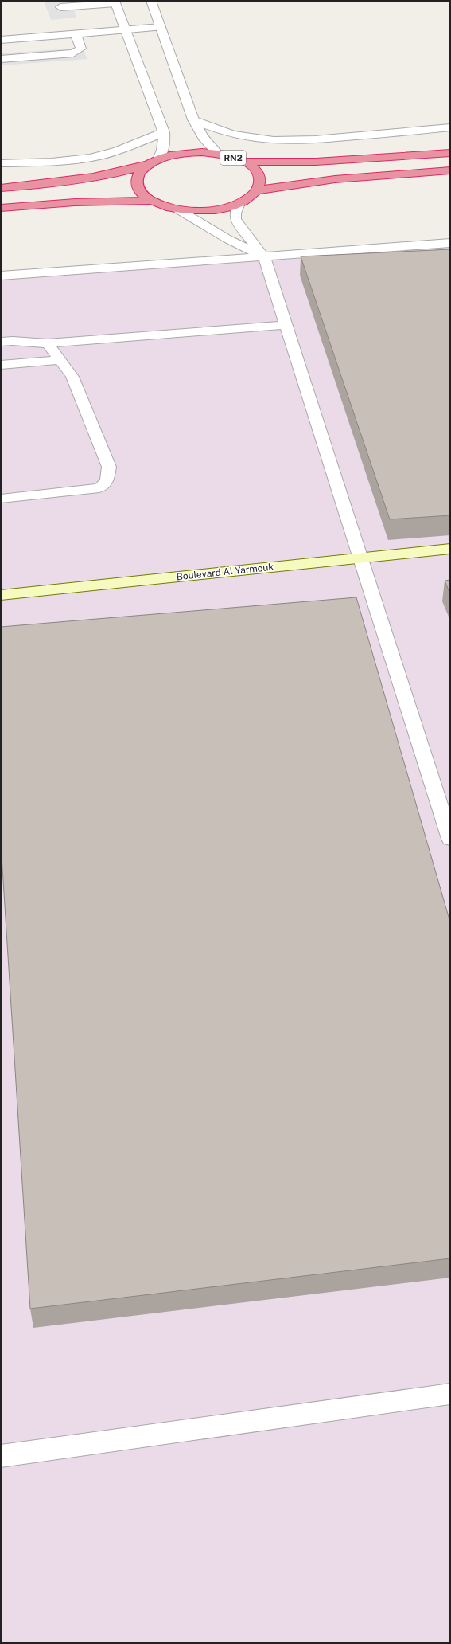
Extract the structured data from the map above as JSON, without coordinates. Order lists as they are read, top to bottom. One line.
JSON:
{"streets":{"highway":["RN2"],"street":["Boulevard Al Yarmouk"]}}
